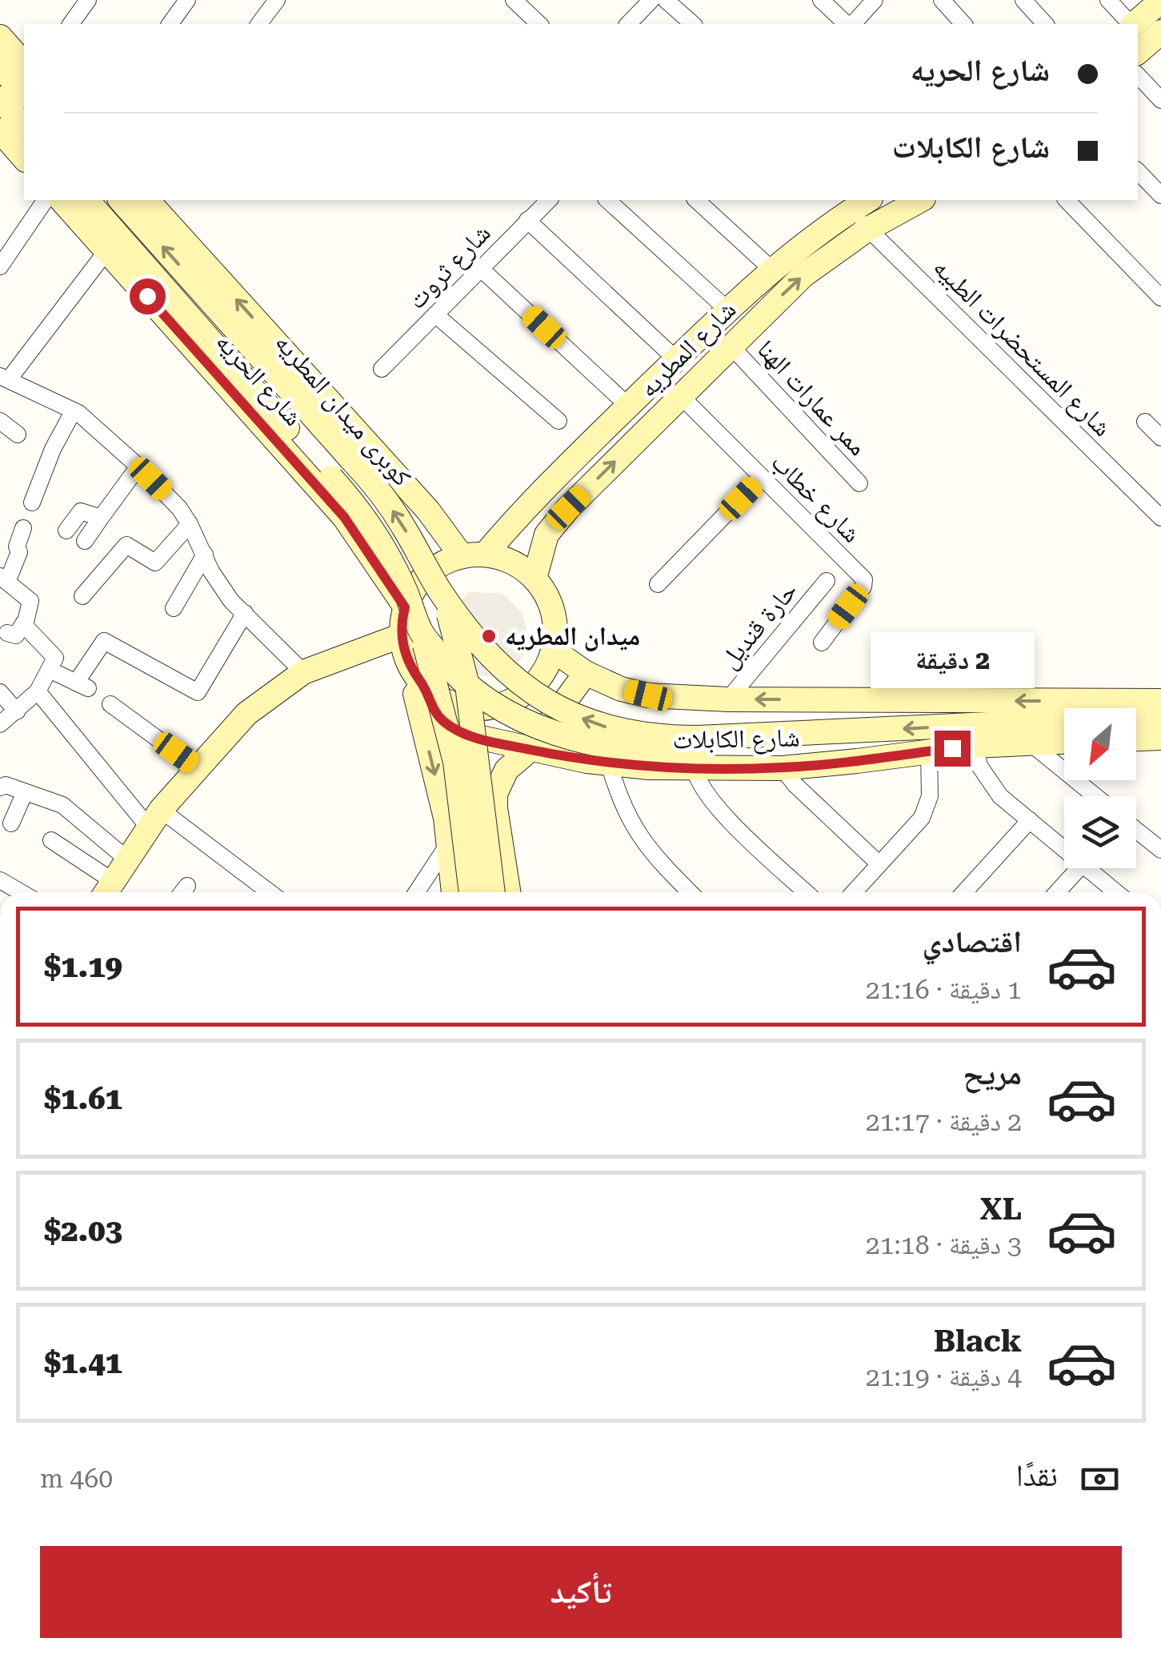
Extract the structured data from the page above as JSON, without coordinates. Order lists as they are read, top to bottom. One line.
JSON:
{"streets":{"main road":["شارع المطريه","شارع الحريه","كوبرى ميدان المطريه","شارع الكابلات"],"street":["شارع ثروت","شارع المستحضرات الطبيه","ممر عمارات الهنا","شارع خطاب","حارة قنديل"]},"crossings":[["شارع المستحضرات الطبيه","شارع المطريه"],["شارع المطريه","شارع الحريه"],["شارع المطريه","ممر عمارات الهنا"],["شارع المطريه","شارع خطاب"],["شارع الحريه","كوبرى ميدان المطريه"],["كوبرى ميدان المطريه","شارع الكابلات"],["حارة قنديل","شارع الكابلات"]],"places":["ميدان المطريه"],"north":"bottom left","page":{"banner":["شارع الحريه","شارع الكابلات"],"bubble":"2 دقيقة","list":[{"name":"اقتصادي","note":"1 دقيقة · 21:16","value":"$1.19"},{"name":"مريح","note":"2 دقيقة · 21:17","value":"$1.61"},{"name":"XL","note":"3 دقيقة · 21:18","value":"$2.03"},{"name":"Black","note":"4 دقيقة · 21:19","value":"$1.41"}],"pay":["نقدًا","460 m"],"buttons":"تأكيد"}}
